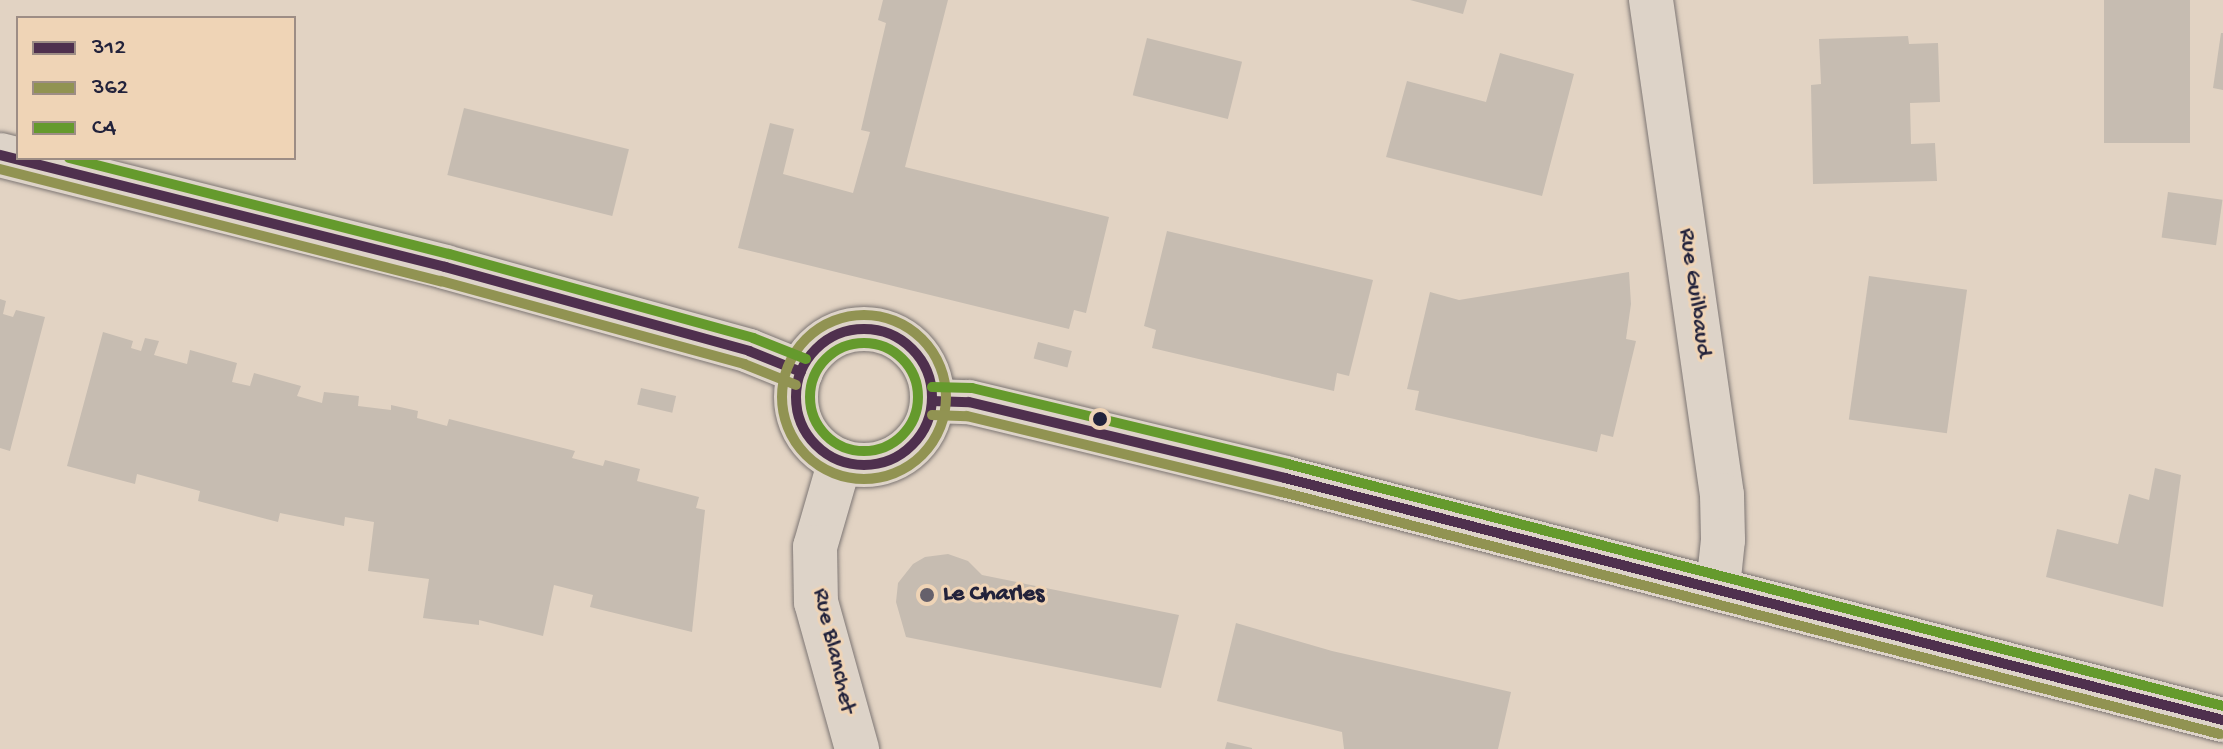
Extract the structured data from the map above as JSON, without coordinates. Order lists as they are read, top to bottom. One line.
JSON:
{"streets":{"main road":["Rue Guilbaud","Rue Blanchet"]},"places":["Le Charles"],"lines":["transit line 312","transit line C4","transit line 362"],"legend":["312","362","C4"]}
